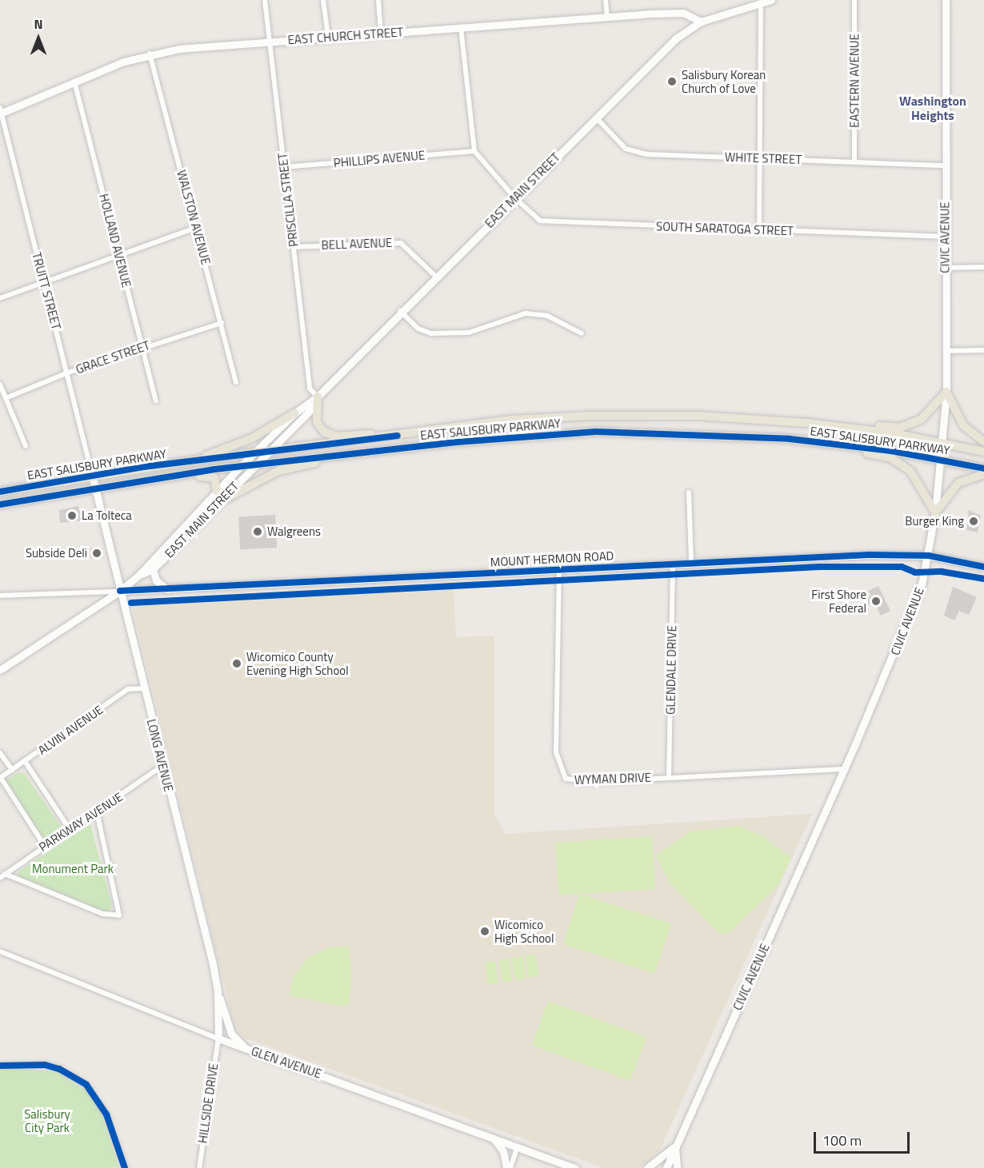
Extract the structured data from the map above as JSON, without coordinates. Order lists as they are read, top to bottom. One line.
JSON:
{"streets":{"main road":["EAST SALISBURY PARKWAY"],"street":["EAST CHURCH STREET","EASTERN AVENUE","WHITE STREET","PHILLIPS AVENUE","EAST MAIN STREET","PRISCILLA STREET","WALSTON AVENUE","SOUTH SARATOGA STREET","CIVIC AVENUE","HOLLAND AVENUE","BELL AVENUE","TRUITT STREET","GRACE STREET","MOUNT HERMON ROAD","GLENDALE DRIVE","ALVIN AVENUE","LONG AVENUE","WYMAN DRIVE","PARKWAY AVENUE","GLEN AVENUE","HILLSIDE DRIVE"]},"crossings":[["EAST CHURCH STREET","EAST MAIN STREET"],["EAST CHURCH STREET","PRISCILLA STREET"],["EAST CHURCH STREET","WALSTON AVENUE"],["EAST CHURCH STREET","HOLLAND AVENUE"],["EAST CHURCH STREET","TRUITT STREET"],["EASTERN AVENUE","WHITE STREET"],["WHITE STREET","EAST MAIN STREET"],["WHITE STREET","CIVIC AVENUE"],["PHILLIPS AVENUE","PRISCILLA STREET"],["PHILLIPS AVENUE","SOUTH SARATOGA STREET"],["EAST MAIN STREET","PRISCILLA STREET"],["EAST MAIN STREET","SOUTH SARATOGA STREET"],["EAST MAIN STREET","BELL AVENUE"],["EAST MAIN STREET","EAST SALISBURY PARKWAY"],["EAST MAIN STREET","MOUNT HERMON ROAD"],["EAST MAIN STREET","LONG AVENUE"],["PRISCILLA STREET","BELL AVENUE"],["WALSTON AVENUE","GRACE STREET"],["SOUTH SARATOGA STREET","CIVIC AVENUE"],["CIVIC AVENUE","EAST SALISBURY PARKWAY"],["CIVIC AVENUE","MOUNT HERMON ROAD"],["CIVIC AVENUE","WYMAN DRIVE"],["HOLLAND AVENUE","GRACE STREET"],["TRUITT STREET","GRACE STREET"],["TRUITT STREET","EAST SALISBURY PARKWAY"],["TRUITT STREET","LONG AVENUE"],["EAST SALISBURY PARKWAY","LONG AVENUE"],["MOUNT HERMON ROAD","GLENDALE DRIVE"],["MOUNT HERMON ROAD","LONG AVENUE"],["MOUNT HERMON ROAD","WYMAN DRIVE"],["GLENDALE DRIVE","WYMAN DRIVE"],["ALVIN AVENUE","LONG AVENUE"],["LONG AVENUE","PARKWAY AVENUE"],["LONG AVENUE","GLEN AVENUE"],["LONG AVENUE","HILLSIDE DRIVE"],["GLEN AVENUE","HILLSIDE DRIVE"]],"districts":["Washington Heights"],"parks":["Monument Park","Salisbury City Park"],"places":["Salisbury Korean Church of Love","La Tolteca","Burger King","Walgreens","Subside Deli","First Shore Federal","Wicomico County Evening High School","Wicomico High School"],"scale_bar":"100 m","north":"top"}
